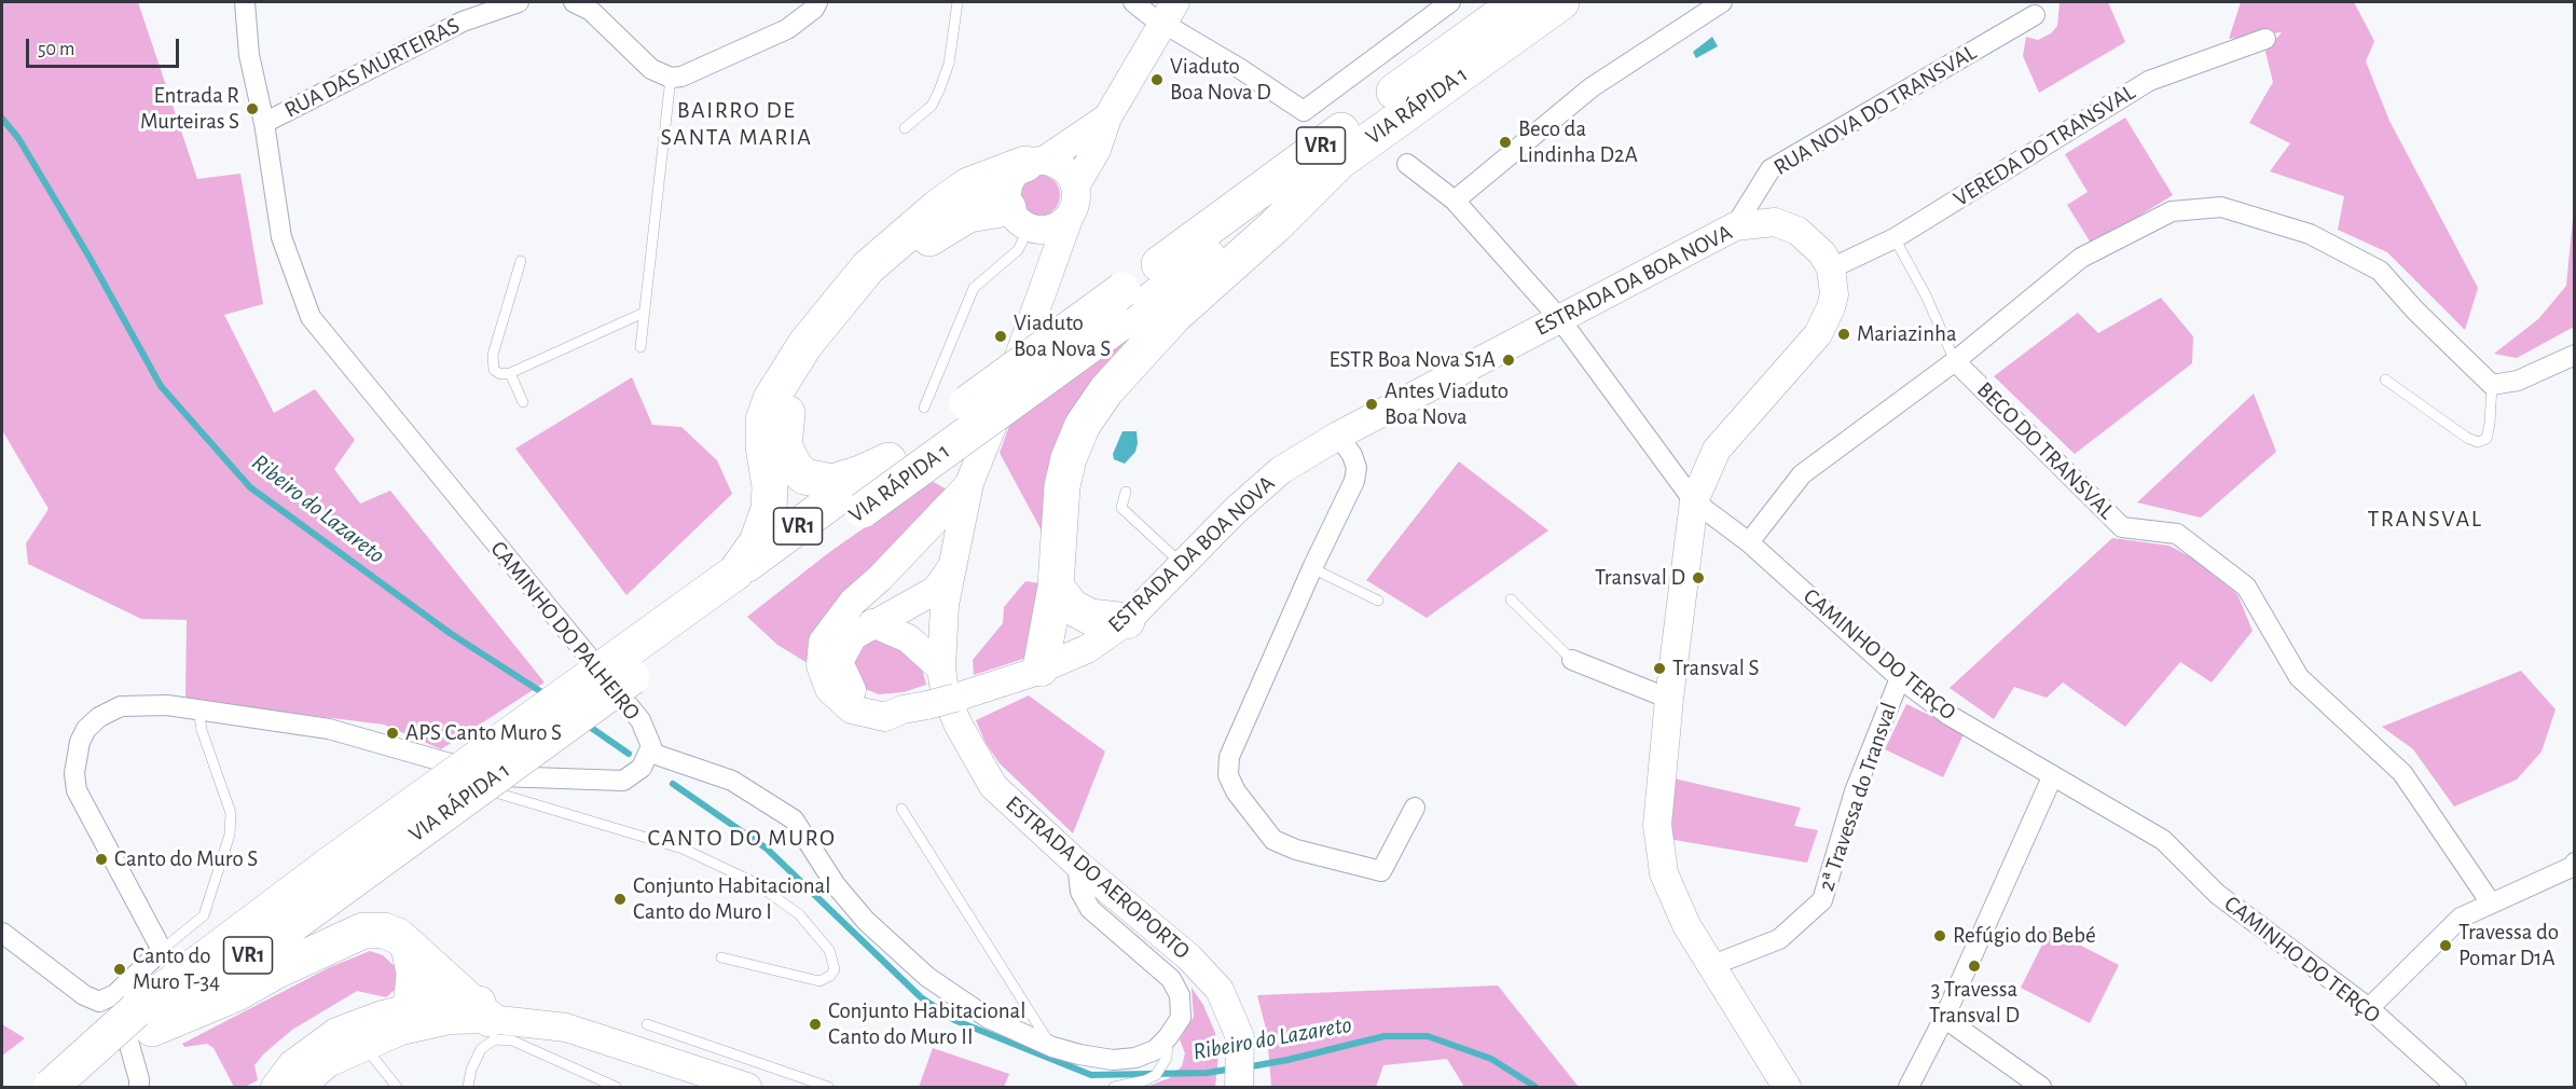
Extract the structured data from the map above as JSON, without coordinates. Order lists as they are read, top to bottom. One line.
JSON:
{"streets":{"highway":["VIA RÁPIDA 1","VR1"],"main road":["ESTRADA DA BOA NOVA","ESTRADA DO AEROPORTO"],"street":["RUA DAS MURTEIRAS","RUA NOVA DO TRANSVAL","VEREDA DO TRANSVAL","BECO DO TRANSVAL","CAMINHO DO PALHEIRO","CAMINHO DO TERÇO","2ª Travessa do Transval"]},"crossings":[["RUA DAS MURTEIRAS","CAMINHO DO PALHEIRO"],["RUA NOVA DO TRANSVAL","ESTRADA DA BOA NOVA"],["VEREDA DO TRANSVAL","ESTRADA DA BOA NOVA"],["VEREDA DO TRANSVAL","BECO DO TRANSVAL"],["ESTRADA DA BOA NOVA","CAMINHO DO TERÇO"],["ESTRADA DA BOA NOVA","ESTRADA DO AEROPORTO"],["CAMINHO DO TERÇO","2ª Travessa do Transval"]],"districts":["BAIRRO DE SANTA MARIA","TRANSVAL","CANTO DO MURO"],"water":["Ribeiro do Lazareto"],"places":["Viaduto Boa Nova D","Entrada R Murteiras S","Beco da Lindinha D2A","Mariazinha","Viaduto Boa Nova S","ESTR Boa Nova S1A","Antes Viaduto Boa Nova","Transval D","Transval S","APS Canto Muro S","Canto do Muro S","Conjunto Habitacional Canto do Muro I","Refúgio do Bebé","Travessa do Pomar D1A","3 Travessa Transval D","Canto do Muro T-34","Conjunto Habitacional Canto do Muro II"],"scale_bar":"50 m"}
